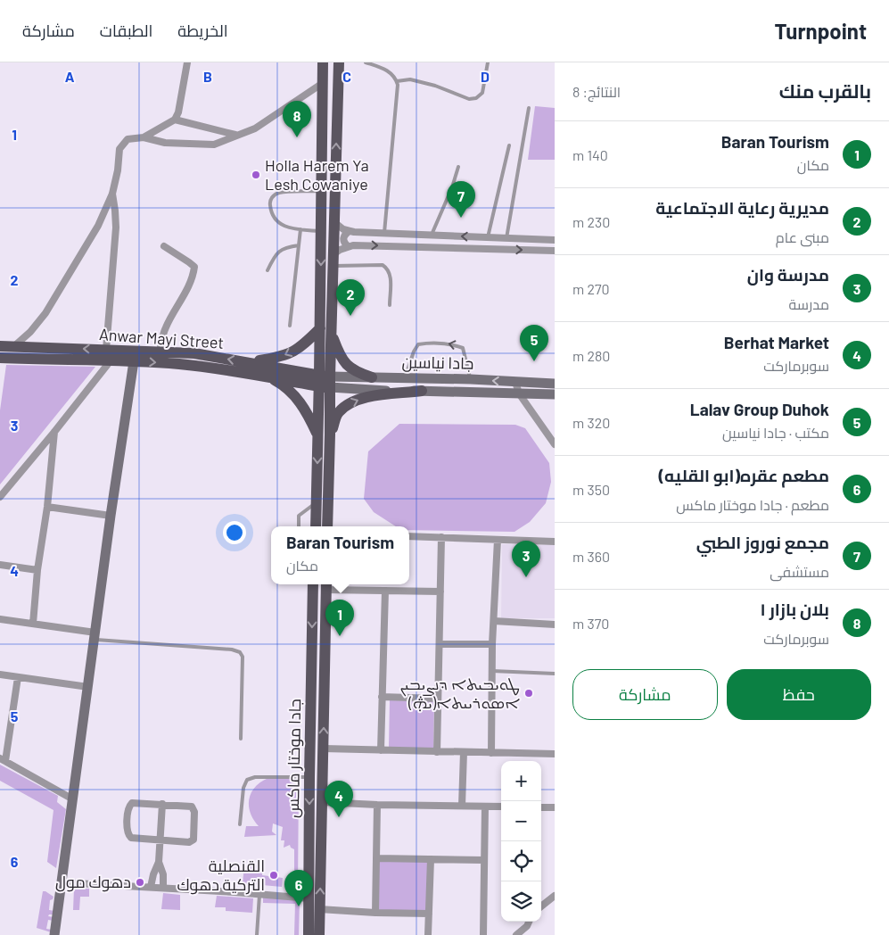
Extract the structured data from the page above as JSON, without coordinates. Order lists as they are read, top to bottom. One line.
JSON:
{"streets":{"main road":["Anwar Mayi Street","جادا موختار ماكس"],"street":["جادا نیاسین"]},"crossings":[["Anwar Mayi Street","جادا نیاسین"]],"places":["Holla Harem Ya Lesh Cowaniye","ܛܘܝܒܝܬܐ ܕܢܨܝܒܝܢ ܐܣܘܪܝܝܬܐ(ܞ)","القنصلية التركية دهوك","دهوك مول"],"page":{"header":"Turnpoint","nav":["الخريطة","الطبقات","مشاركة"],"heading":["بالقرب منك","النتائج: 8"],"pins":["8","7","2","5","3","1","4","6"],"list":[{"mark":"1","name":"Baran Tourism","note":"مكان","value":"140 m"},{"mark":"2","name":"مديرية رعاية الاجتماعية","note":"مبنى عام","value":"230 m"},{"mark":"3","name":"مدرسة وان","note":"مدرسة","value":"270 m"},{"mark":"4","name":"Berhat Market","note":"سوبرماركت","value":"280 m"},{"mark":"5","name":"Lalav Group Duhok","note":"مكتب · جادا نیاسین","value":"320 m"},{"mark":"6","name":"مطعم عقره(ابو القليه)","note":"مطعم · جادا موختار ماكس","value":"350 m"},{"mark":"7","name":"مجمع نوروز الطبي","note":"مستشفى","value":"360 m"},{"mark":"8","name":"بلان بازار ١","note":"سوبرماركت","value":"370 m"}],"popup":["Baran Tourism","مكان"],"buttons":["حفظ","مشاركة"],"map_buttons":["+","−"]},"grid":{"columns":["A","B","C","D"],"rows":["1","2","3","4","5","6"]}}
